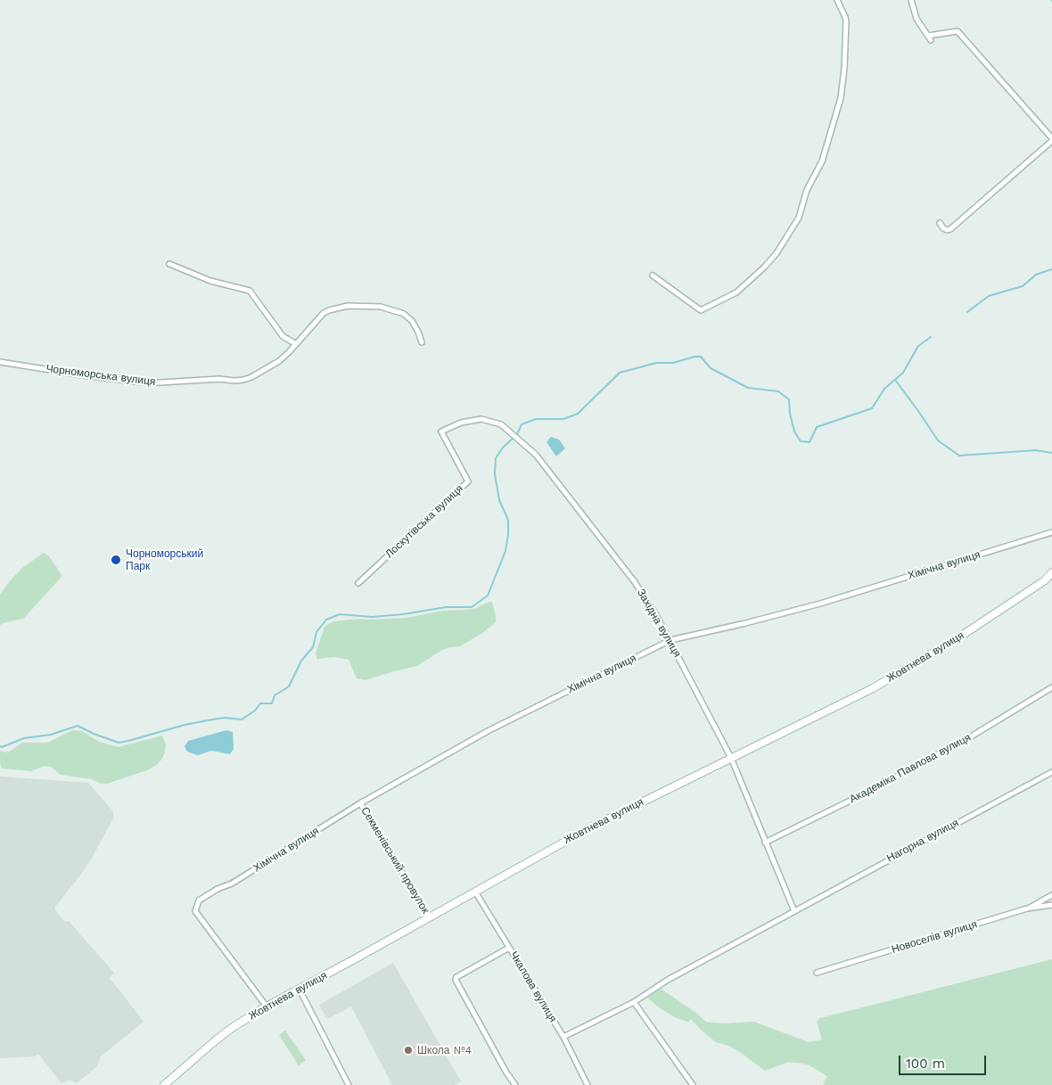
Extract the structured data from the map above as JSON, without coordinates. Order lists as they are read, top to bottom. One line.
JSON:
{"streets":{"main road":["Жовтнева вулиця"],"street":["Чорноморська вулиця","Лоскутівська вулиця","Хімічна вулиця","Західна вулиця","Академіка Павлова вулиця","Нагорна вулиця","Секменівський провулок","Новоселів вулиця","Чкалова вулиця"]},"crossings":[["Лоскутівська вулиця","Західна вулиця"],["Хімічна вулиця","Західна вулиця"],["Хімічна вулиця","Жовтнева вулиця"],["Хімічна вулиця","Секменівський провулок"],["Західна вулиця","Жовтнева вулиця"],["Західна вулиця","Академіка Павлова вулиця"],["Західна вулиця","Нагорна вулиця"],["Жовтнева вулиця","Секменівський провулок"],["Жовтнева вулиця","Чкалова вулиця"],["Нагорна вулиця","Чкалова вулиця"]],"places":["Чорноморський Парк","Школа №4"],"scale_bar":"100 m"}
